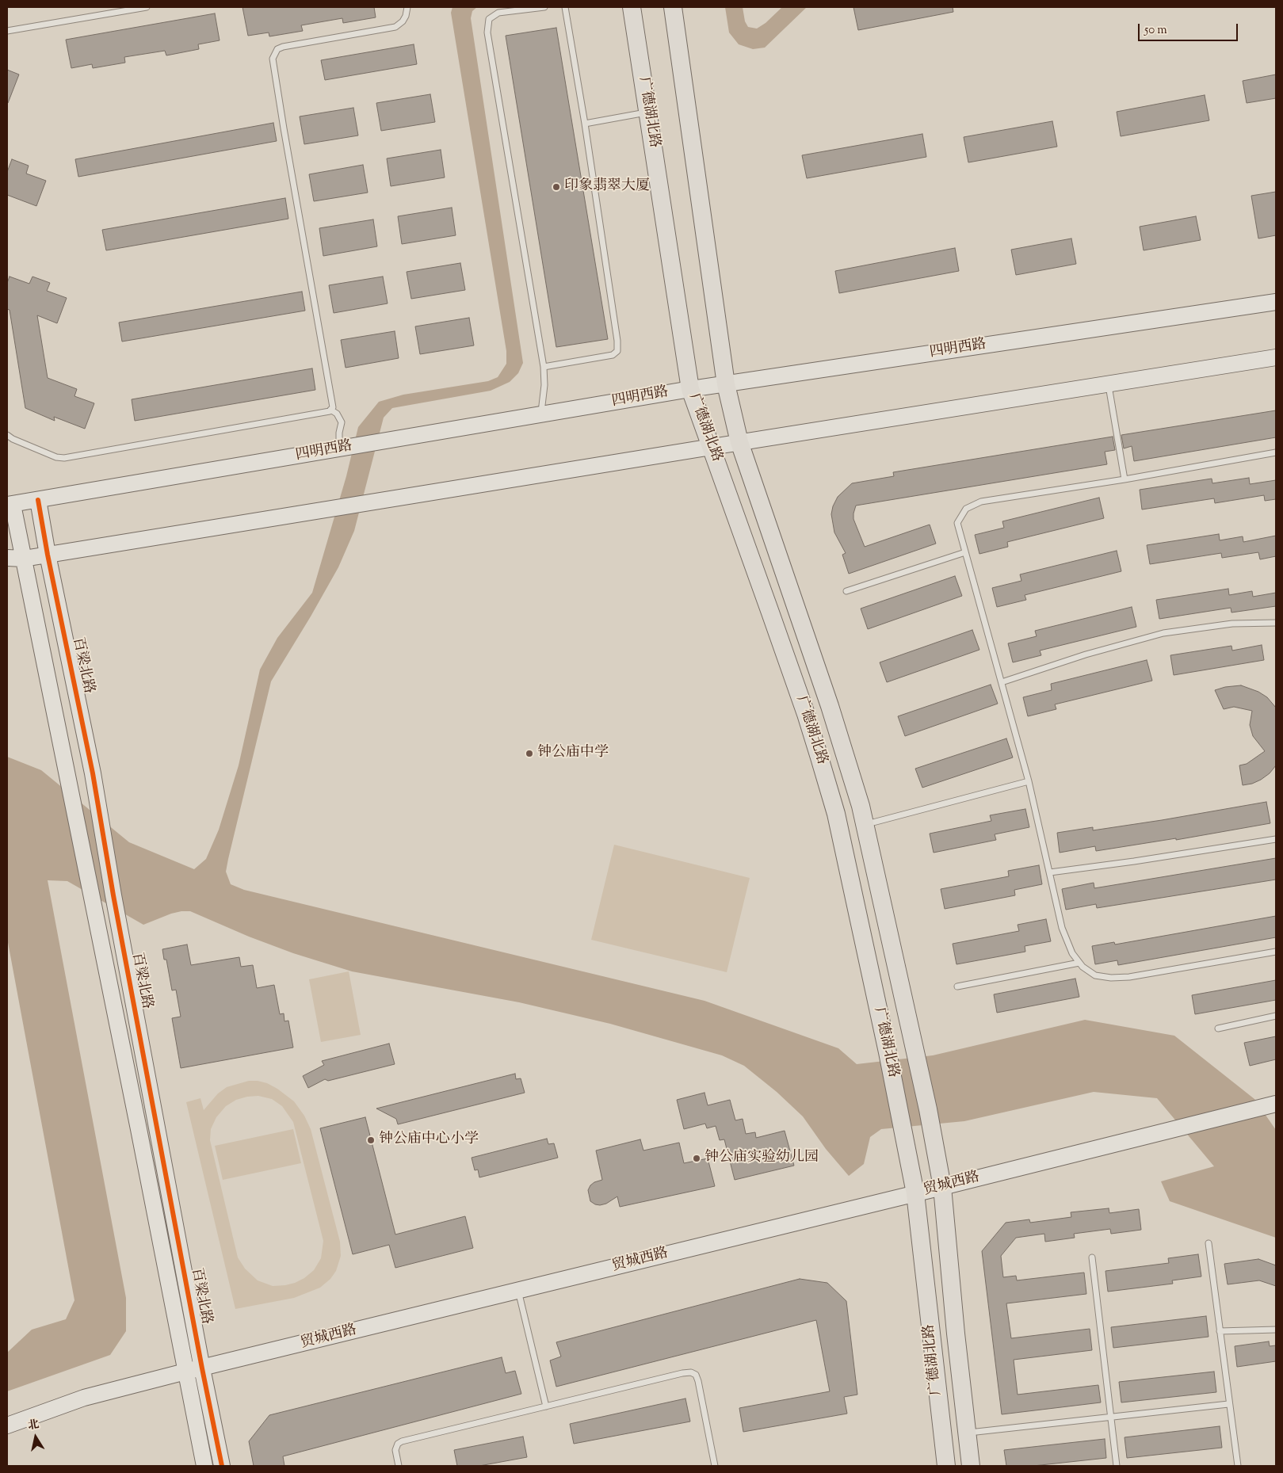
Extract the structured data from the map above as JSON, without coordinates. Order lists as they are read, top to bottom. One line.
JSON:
{"streets":{"main road":["广德湖北路","四明西路","百梁北路","贸城西路"]},"crossings":[["广德湖北路","四明西路"],["广德湖北路","贸城西路"],["四明西路","百梁北路"],["百梁北路","贸城西路"]],"places":["印象翡翠大厦","钟公庙中学","钟公庙中心小学","钟公庙实验幼儿园"],"scale_bar":"50 m","north":"top"}
